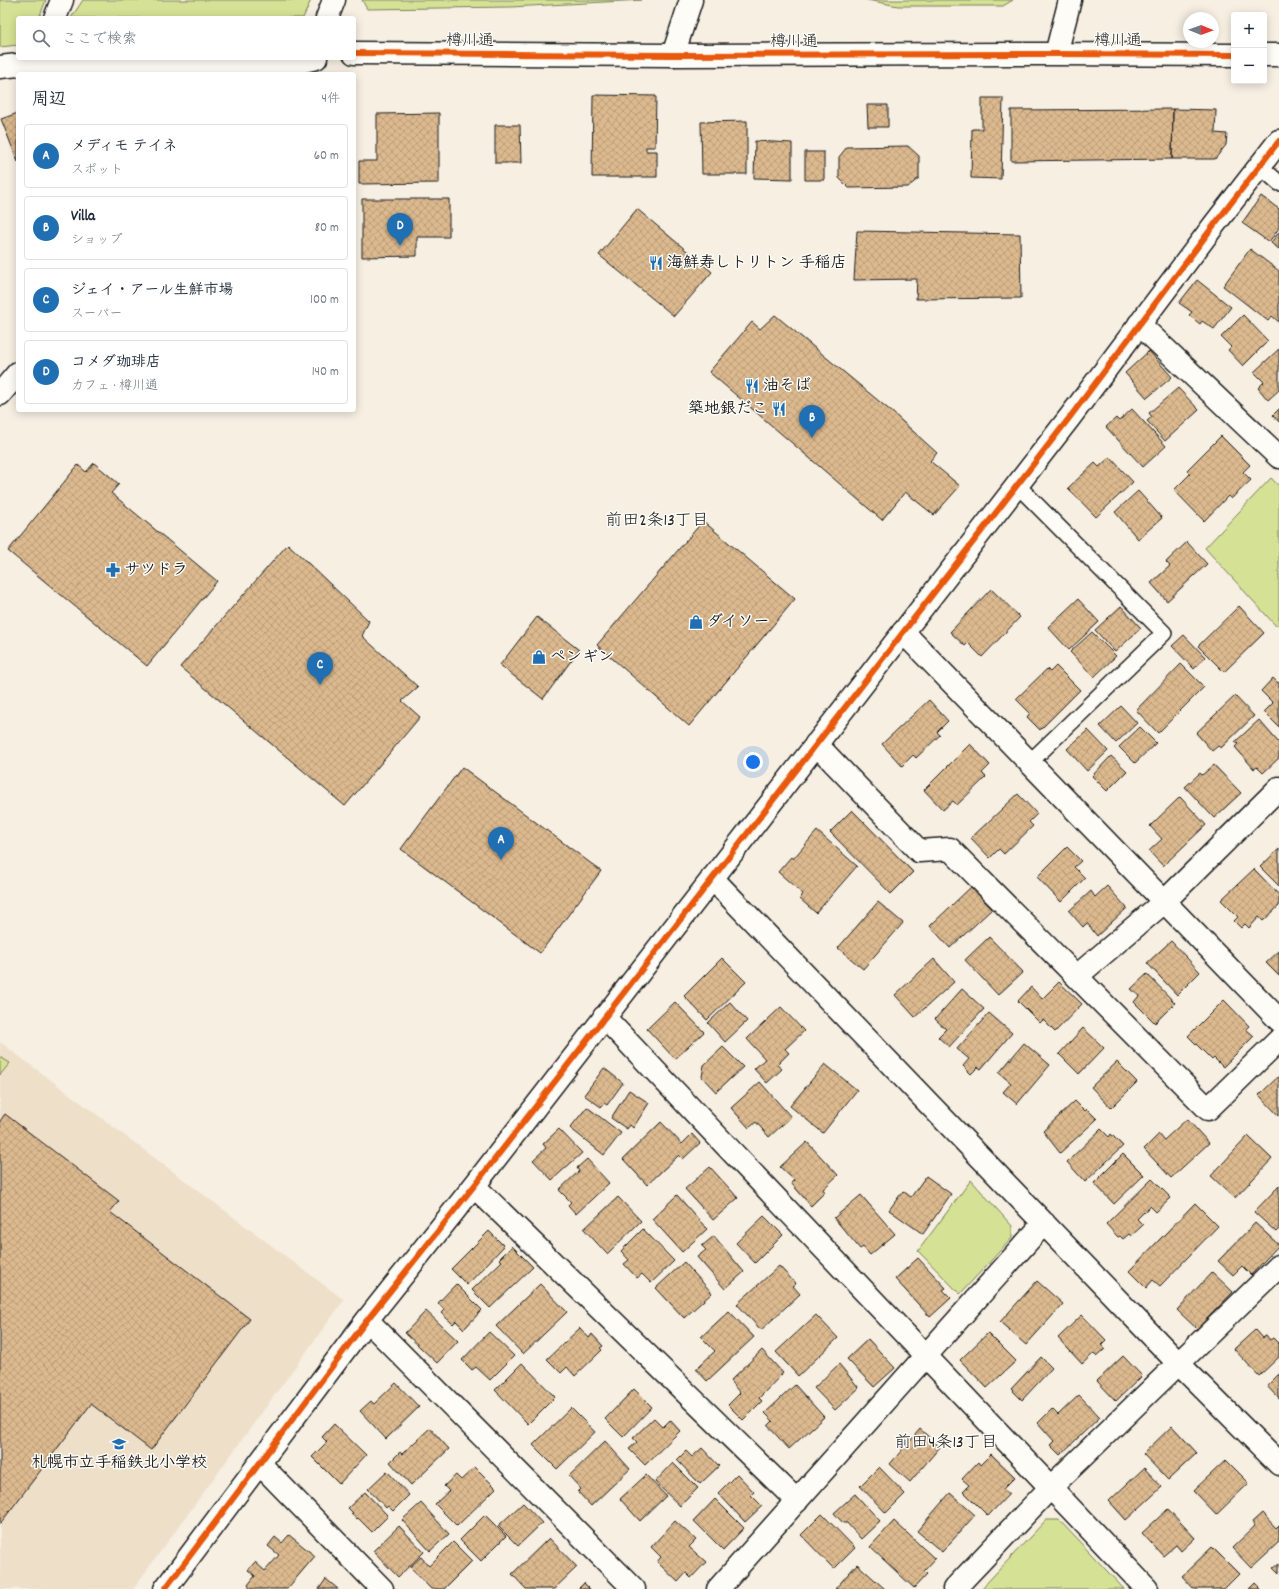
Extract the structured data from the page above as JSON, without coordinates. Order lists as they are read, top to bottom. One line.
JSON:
{"streets":{"street":["樽川通"]},"districts":["前田2条13丁目","前田4条13丁目"],"places":{"restaurant":["海鮮寿しトリトン 手稲店","油そば","築地銀だこ"],"pharmacy":["サツドラ"],"shop":["ダイソー","ペンギン"],"school or university":["札幌市立手稲鉄北小学校"]},"north":"right","page":{"map_buttons":["+","−"],"search":"ここで検索","heading":["周辺","4件"],"list":[{"mark":"A","name":"メディモ テイネ","note":"スポット","value":"60 m"},{"mark":"B","name":"Villa","note":"ショップ","value":"80 m"},{"mark":"C","name":"ジェイ・アール生鮮市場","note":"スーパー","value":"100 m"},{"mark":"D","name":"コメダ珈琲店","note":"カフェ · 樽川通","value":"140 m"}],"pins":["D","B","C","A"]}}
